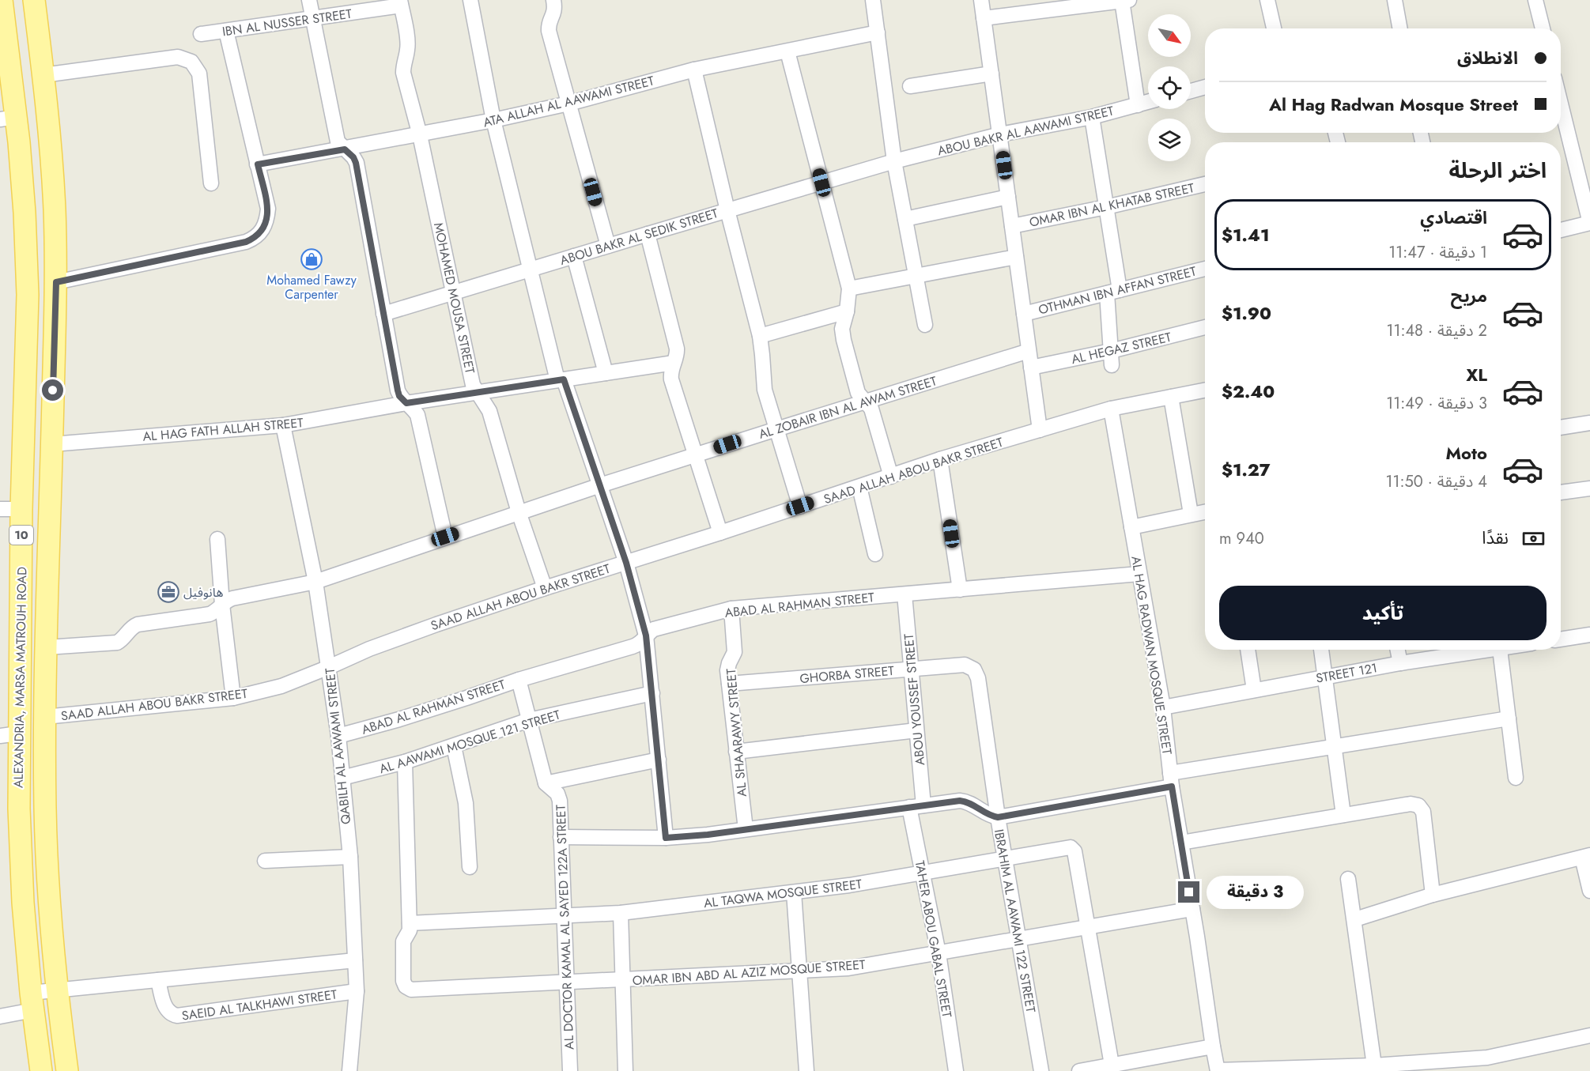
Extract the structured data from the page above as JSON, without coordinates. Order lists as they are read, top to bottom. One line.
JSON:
{"streets":{"main road":["10","ALEXANDRIA, MARSA MATROUH ROAD"],"street":["IBN AL NUSSER STREET","ATA ALLAH AL AAWAMI STREET","ABOU BAKR AL AAWAMI STREET","OMAR IBN AL KHATAB STREET","ABOU BAKR AL SEDIK STREET","OTHMAN IBN AFFAN STREET","MOHAMED MOUSA STREET","AL HEGAZ STREET","AL ZOBAIR IBN AL AWAM STREET","AL HAG FATH ALLAH STREET","SAAD ALLAH ABOU BAKR STREET","ABAD AL RAHMAN STREET","AL HAG RADWAN MOSQUE STREET","STREET 121","GHORBA STREET","ABOU YOUSSEF STREET","AL SHAARAWY STREET","AL AAWAMI MOSQUE 121 STREET","QABILH AL AAWAMI STREET","AL TAQWA MOSQUE STREET","IBRAHIM AL AAWAMI 122 STREET","AL DOCTOR KAMAL AL SAYED 122A STREET","TAHER ABOU GABAL STREET","OMAR IBN ABD AL AZIZ MOSQUE STREET","SAEID AL TALKHAWI STREET"]},"crossings":[["IBN AL NUSSER STREET","MOHAMED MOUSA STREET"],["ATA ALLAH AL AAWAMI STREET","MOHAMED MOUSA STREET"],["ABOU BAKR AL AAWAMI STREET","ABOU BAKR AL SEDIK STREET"],["ABOU BAKR AL SEDIK STREET","MOHAMED MOUSA STREET"],["MOHAMED MOUSA STREET","AL ZOBAIR IBN AL AWAM STREET"],["MOHAMED MOUSA STREET","AL HAG FATH ALLAH STREET"],["MOHAMED MOUSA STREET","SAAD ALLAH ABOU BAKR STREET"],["AL ZOBAIR IBN AL AWAM STREET","ALEXANDRIA, MARSA MATROUH ROAD"],["AL ZOBAIR IBN AL AWAM STREET","QABILH AL AAWAMI STREET"],["AL HAG FATH ALLAH STREET","ALEXANDRIA, MARSA MATROUH ROAD"],["AL HAG FATH ALLAH STREET","QABILH AL AAWAMI STREET"],["SAAD ALLAH ABOU BAKR STREET","AL HAG RADWAN MOSQUE STREET"],["SAAD ALLAH ABOU BAKR STREET","ALEXANDRIA, MARSA MATROUH ROAD"],["SAAD ALLAH ABOU BAKR STREET","QABILH AL AAWAMI STREET"],["ABAD AL RAHMAN STREET","AL HAG RADWAN MOSQUE STREET"],["ABAD AL RAHMAN STREET","ABOU YOUSSEF STREET"],["ABAD AL RAHMAN STREET","AL SHAARAWY STREET"],["ABAD AL RAHMAN STREET","QABILH AL AAWAMI STREET"],["ABAD AL RAHMAN STREET","AL DOCTOR KAMAL AL SAYED 122A STREET"],["AL HAG RADWAN MOSQUE STREET","STREET 121"],["AL HAG RADWAN MOSQUE STREET","OMAR IBN ABD AL AZIZ MOSQUE STREET"],["GHORBA STREET","ABOU YOUSSEF STREET"],["GHORBA STREET","AL SHAARAWY STREET"],["GHORBA STREET","IBRAHIM AL AAWAMI 122 STREET"],["ABOU YOUSSEF STREET","TAHER ABOU GABAL STREET"],["AL AAWAMI MOSQUE 121 STREET","QABILH AL AAWAMI STREET"],["AL AAWAMI MOSQUE 121 STREET","AL DOCTOR KAMAL AL SAYED 122A STREET"],["QABILH AL AAWAMI STREET","SAEID AL TALKHAWI STREET"],["AL TAQWA MOSQUE STREET","IBRAHIM AL AAWAMI 122 STREET"],["AL TAQWA MOSQUE STREET","AL DOCTOR KAMAL AL SAYED 122A STREET"],["AL TAQWA MOSQUE STREET","TAHER ABOU GABAL STREET"],["AL TAQWA MOSQUE STREET","OMAR IBN ABD AL AZIZ MOSQUE STREET"],["IBRAHIM AL AAWAMI 122 STREET","OMAR IBN ABD AL AZIZ MOSQUE STREET"],["AL DOCTOR KAMAL AL SAYED 122A STREET","OMAR IBN ABD AL AZIZ MOSQUE STREET"],["TAHER ABOU GABAL STREET","OMAR IBN ABD AL AZIZ MOSQUE STREET"]],"places":{"shop":["Mohamed Fawzy Carpenter"],"office":["هانوفيل"]},"north":"bottom right","page":{"banner":["الانطلاق","Al Hag Radwan Mosque Street"],"heading":"اختر الرحلة","list":[{"name":"اقتصادي","note":"1 دقيقة · 11:47","value":"$1.41"},{"name":"مريح","note":"2 دقيقة · 11:48","value":"$1.90"},{"name":"XL","note":"3 دقيقة · 11:49","value":"$2.40"},{"name":"Moto","note":"4 دقيقة · 11:50","value":"$1.27"}],"pay":["نقدًا","940 m"],"buttons":"تأكيد","bubble":"3 دقيقة"}}
